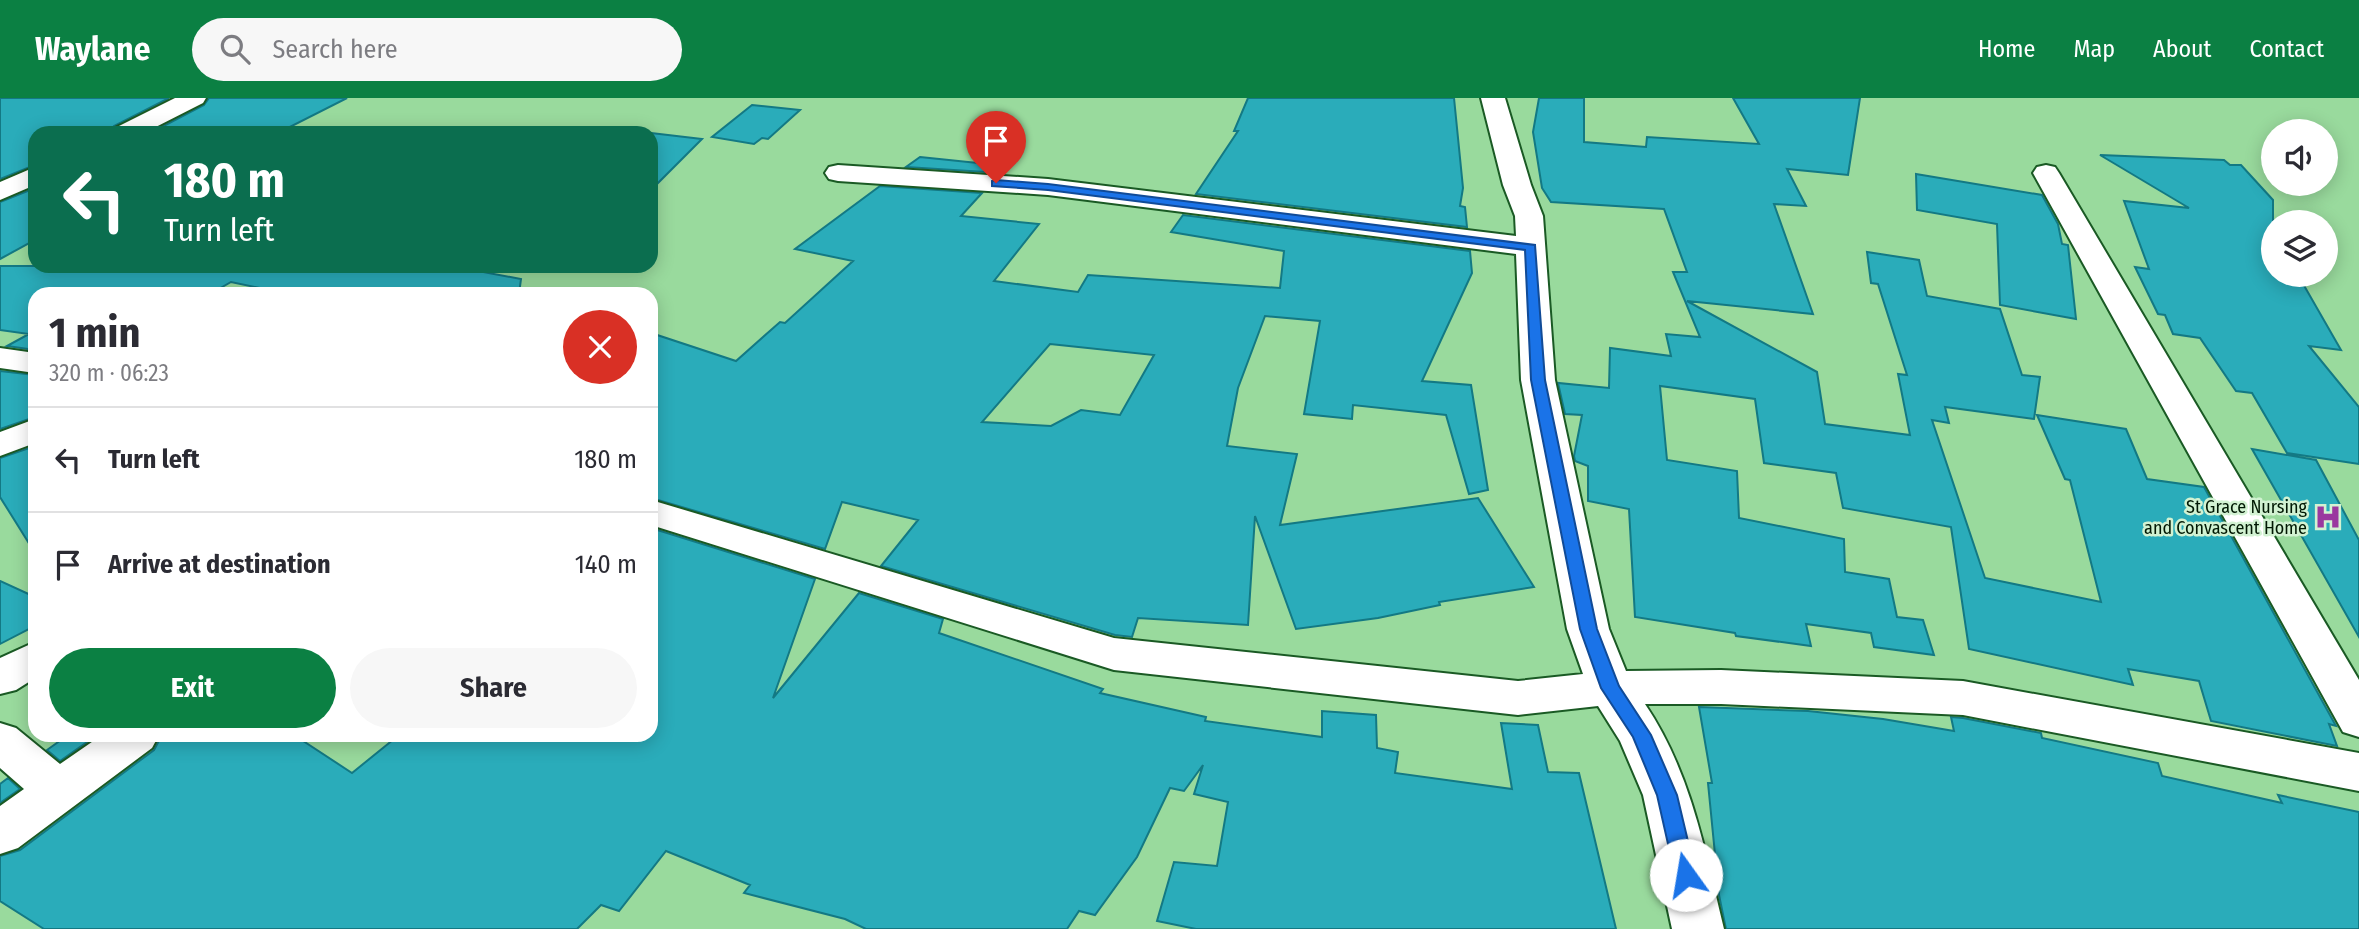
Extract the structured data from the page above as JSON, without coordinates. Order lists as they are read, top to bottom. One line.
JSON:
{"places":{"hospital":["St Grace Nursing and Convascent Home"]},"page":{"header":"Waylane","search":"Search here","nav":["Home","Map","About","Contact"],"turn":["180 m","Turn left"],"heading":["1 min","320 m · 06:23"],"list":[{"name":"Turn left","value":"180 m"},{"name":"Arrive at destination","value":"140 m"}],"buttons":["Exit","Share"]}}
